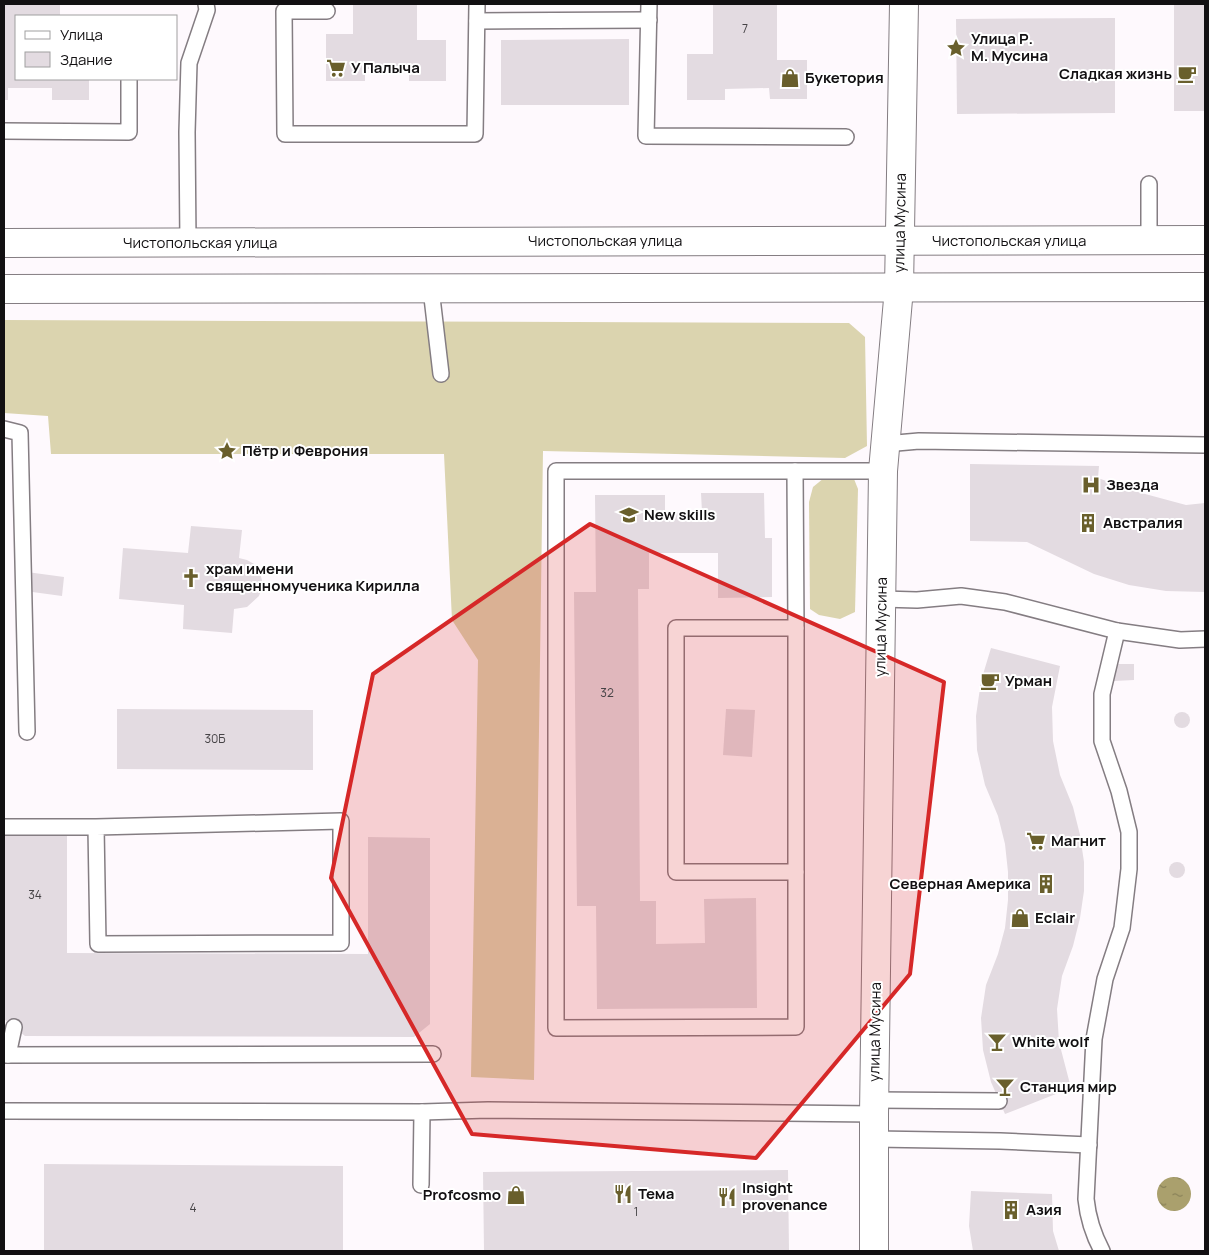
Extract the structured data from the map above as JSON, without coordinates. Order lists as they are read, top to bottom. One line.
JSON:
{"streets":{"main road":["улица Мусина","Чистопольская улица"]},"crossings":[["улица Мусина","Чистопольская улица"]],"places":{"place":["Улица Р. М. Мусина","Пётр и Феврония"],"supermarket":["У Палыча","Магнит"],"cafe":["Сладкая жизнь","Урман"],"shop":["Букетория","Eclair","Profcosmo"],"hospital":["Звезда"],"school or university":["New skills"],"building":["Австралия","Северная Америка","Азия"],"church":["храм имени священномученика Кирилла"],"bar":["White wolf","Станция мир"],"restaurant":["Тема","Insight provenance"]},"house_numbers":["7","32","30Б","34","4","1"],"legend":["Улица","Здание"]}
